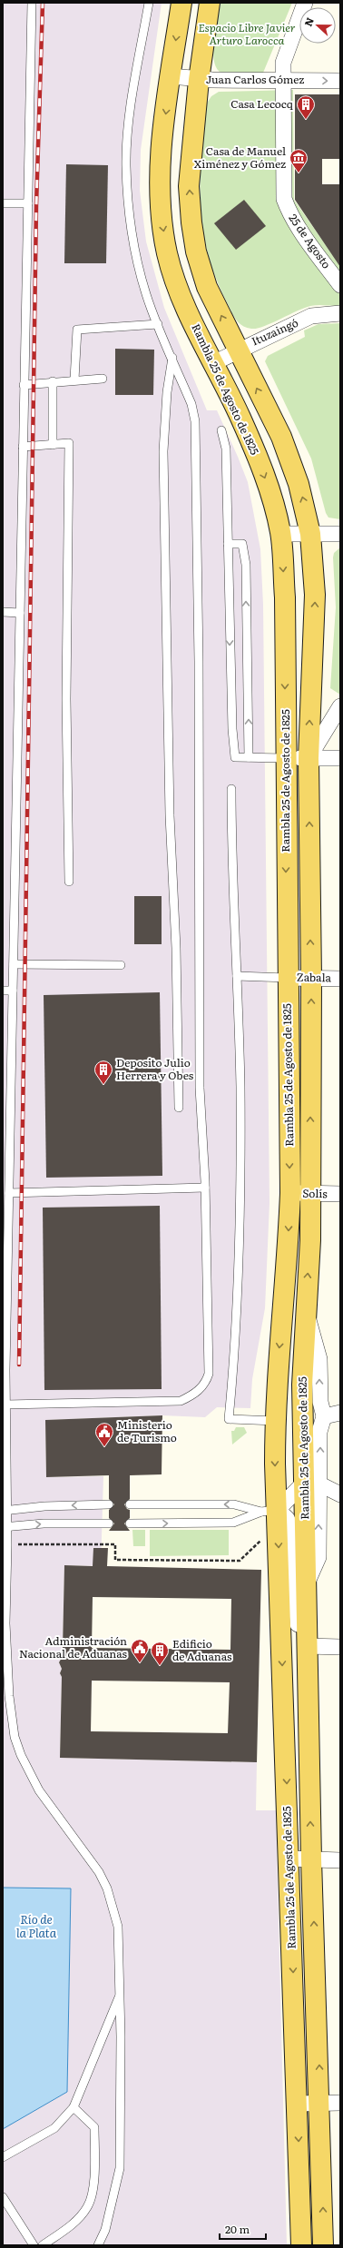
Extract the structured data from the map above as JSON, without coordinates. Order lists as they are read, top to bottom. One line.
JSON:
{"streets":{"main road":["Rambla 25 de Agosto de 1825"],"street":["Juan Carlos Gómez","25 de Agosto","Ituzaingó","Zabala","Solís"]},"crossings":[["Juan Carlos Gómez","25 de Agosto"],["Juan Carlos Gómez","Rambla 25 de Agosto de 1825"],["Ituzaingó","Rambla 25 de Agosto de 1825"],["Rambla 25 de Agosto de 1825","Zabala"],["Rambla 25 de Agosto de 1825","Solís"]],"water":["Río de la Plata"],"parks":["Espacio Libre Javier Arturo Larocca"],"places":{"building":["Casa Lecocq","Deposito Julio Herrera y Obes","Edificio de Aduanas"],"museum":["Casa de Manuel Ximénez y Gómez"],"public building":["Ministerio de Turismo","Administración Nacional de Aduanas"]},"scale_bar":"20 m","north":"left"}
